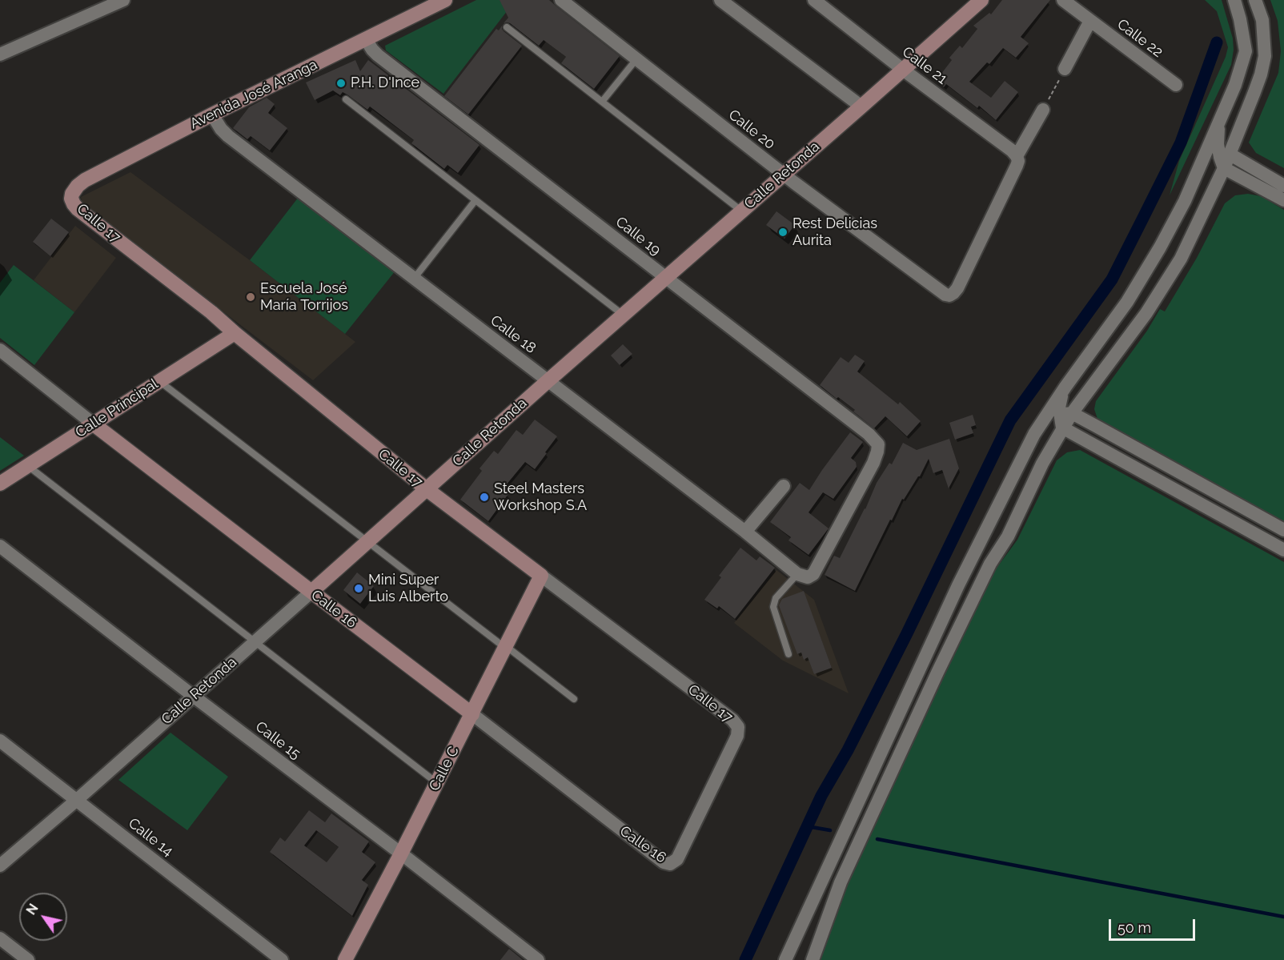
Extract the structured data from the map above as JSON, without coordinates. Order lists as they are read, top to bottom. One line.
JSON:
{"streets":{"street":["Calle 22","Calle 21","Avenida José Aranga","Calle 20","Calle Retonda","Calle 17","Calle 19","Calle 18","Calle Principal","Calle 16","Calle 15","Calle C","Calle 14"]},"crossings":[["Calle 21","Calle 20"],["Calle 21","Calle Retonda"],["Avenida José Aranga","Calle 17"],["Avenida José Aranga","Calle 19"],["Avenida José Aranga","Calle 18"],["Calle 20","Calle Retonda"],["Calle Retonda","Calle 17"],["Calle Retonda","Calle 19"],["Calle Retonda","Calle 18"],["Calle Retonda","Calle 16"],["Calle Retonda","Calle 15"],["Calle Retonda","Calle 14"],["Calle 17","Calle Principal"],["Calle 17","Calle 16"],["Calle 17","Calle C"],["Calle 19","Calle 18"],["Calle Principal","Calle 16"],["Calle 16","Calle C"],["Calle 15","Calle C"]],"places":["P.H. D'Ince","Rest Delicias Aurita","Escuela José María Torrijos","Steel Masters Workshop S.A","Mini Super Luis Alberto"],"scale_bar":"50 m","north":"top left"}
